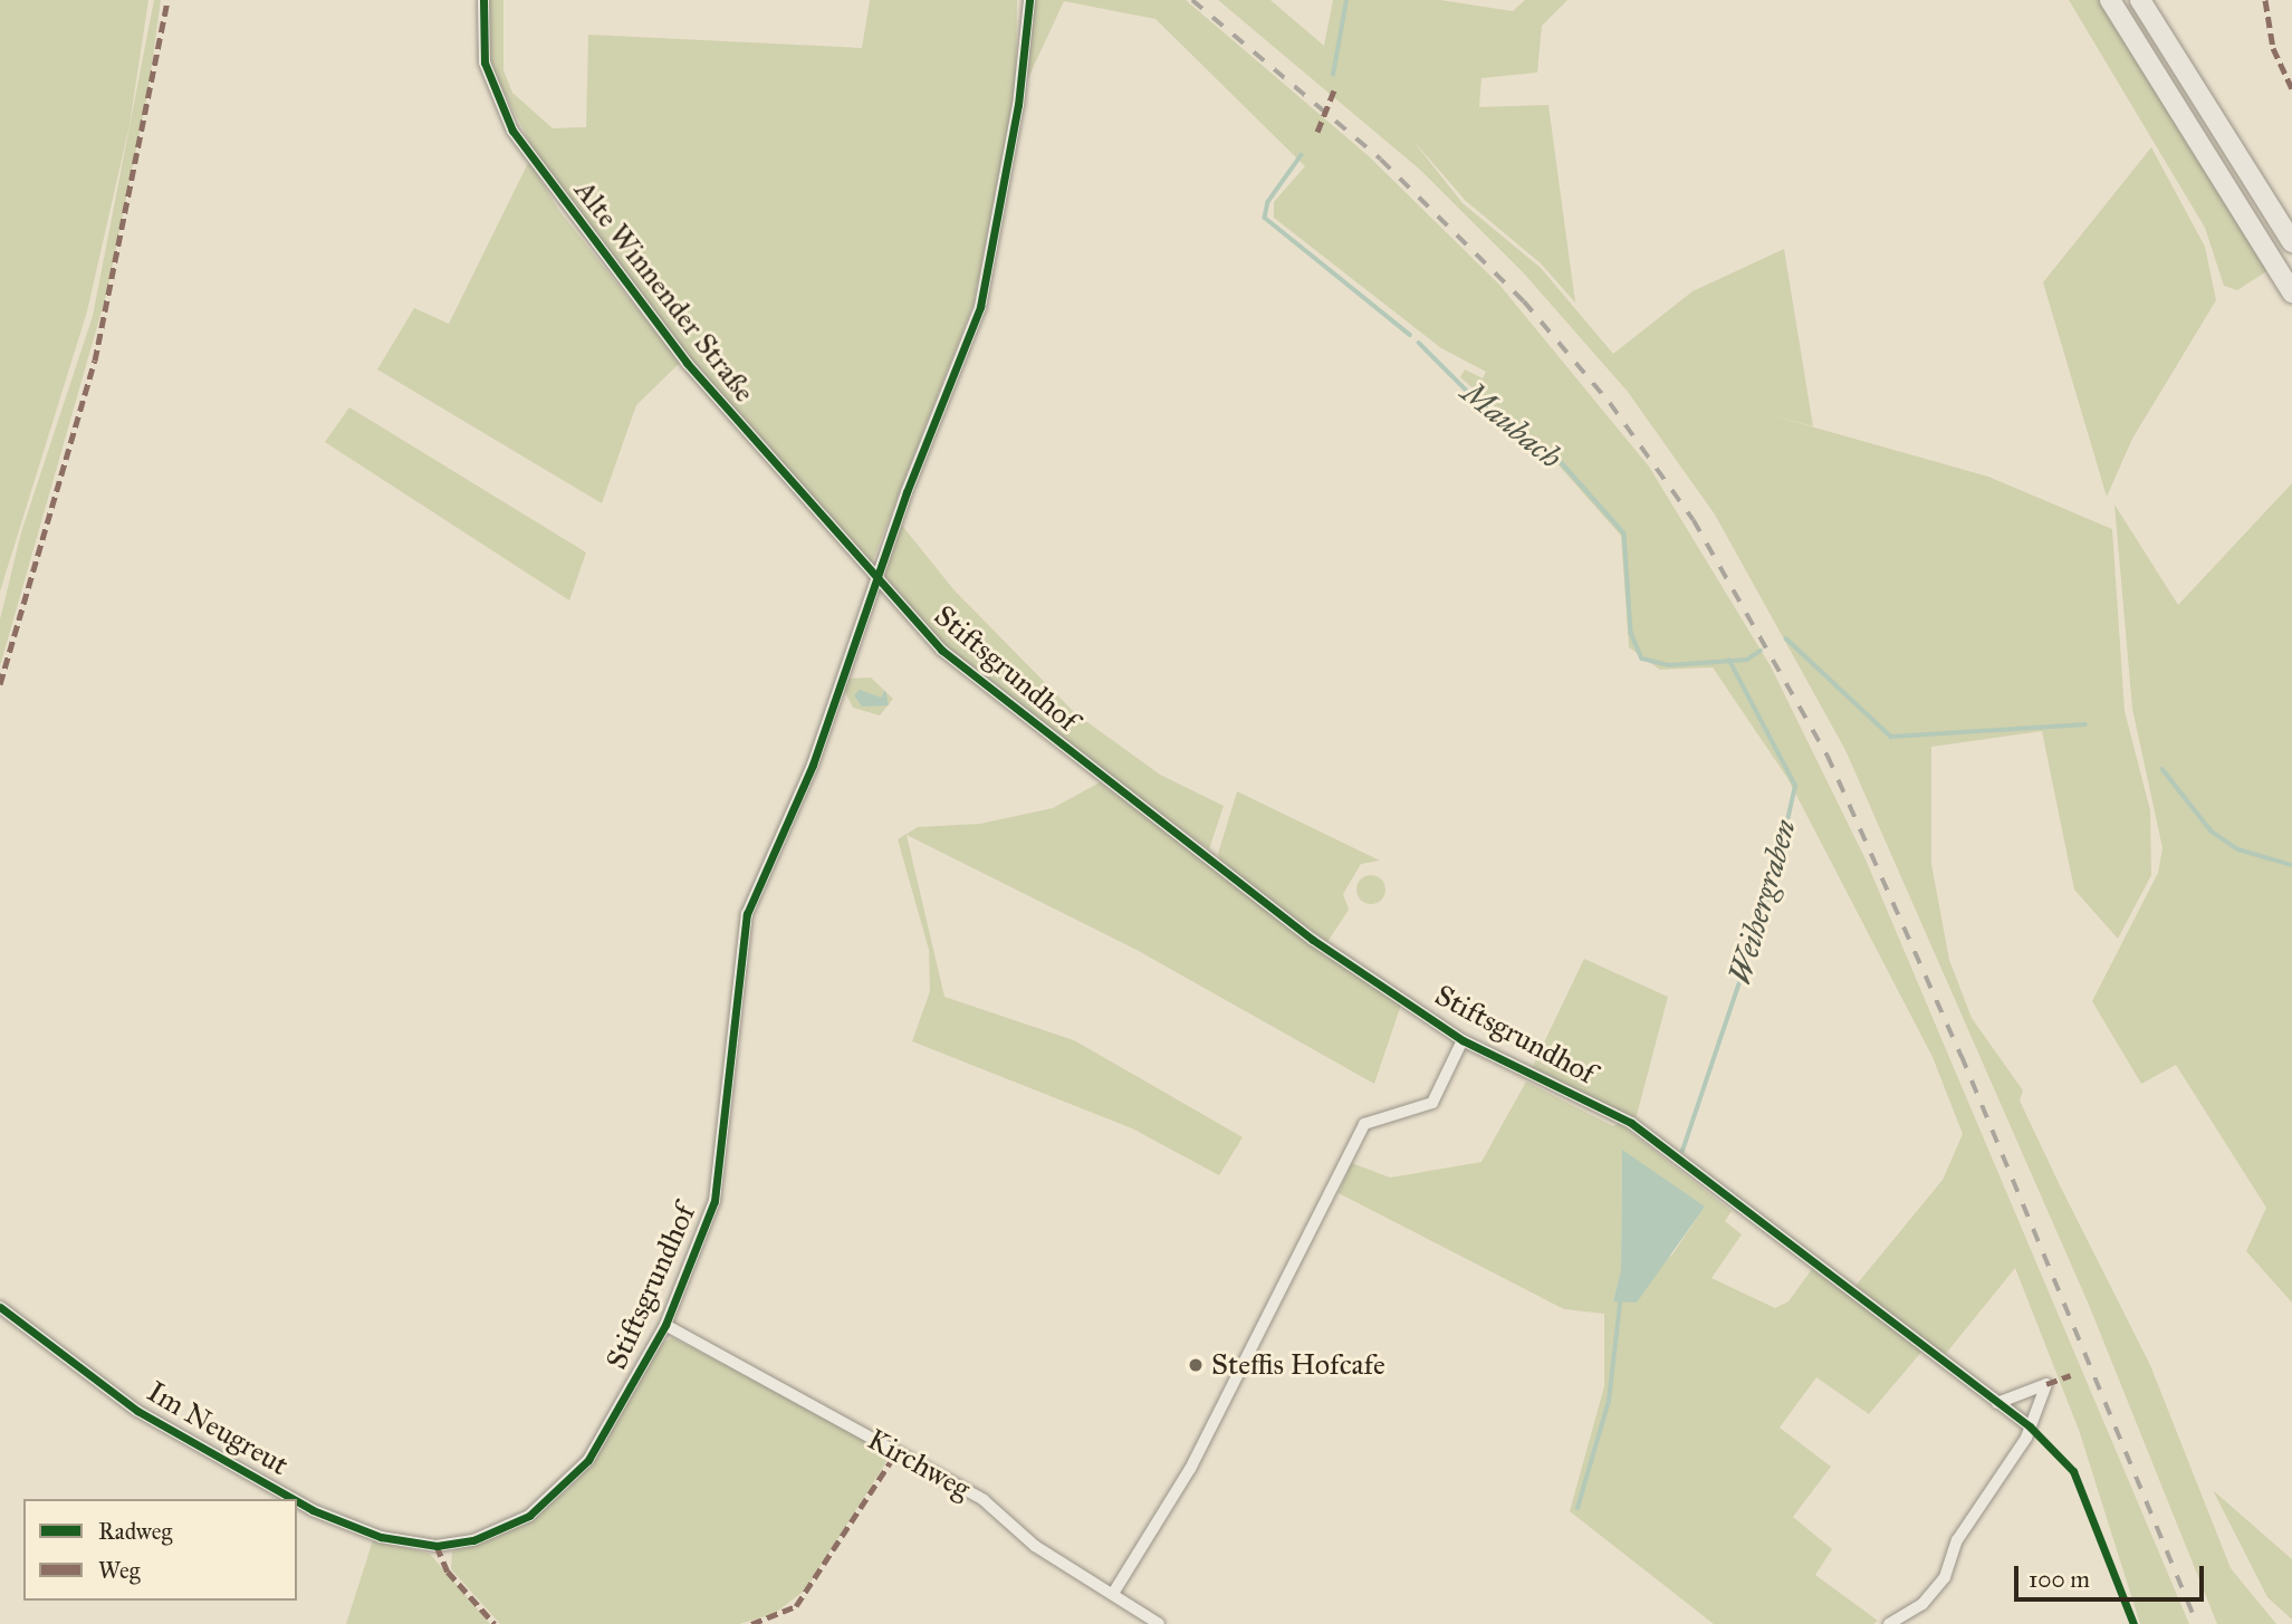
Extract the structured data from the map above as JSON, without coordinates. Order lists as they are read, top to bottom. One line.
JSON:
{"streets":{"street":["Alte Winnender Straße","Stiftsgrundhof","Im Neugreut","Kirchweg"]},"crossings":[["Alte Winnender Straße","Stiftsgrundhof"],["Stiftsgrundhof","Im Neugreut"],["Stiftsgrundhof","Kirchweg"]],"water":["Maubach","Weihergraben"],"places":["Steffis Hofcafe"],"legend":["Radweg","Weg"],"scale_bar":"100 m"}
